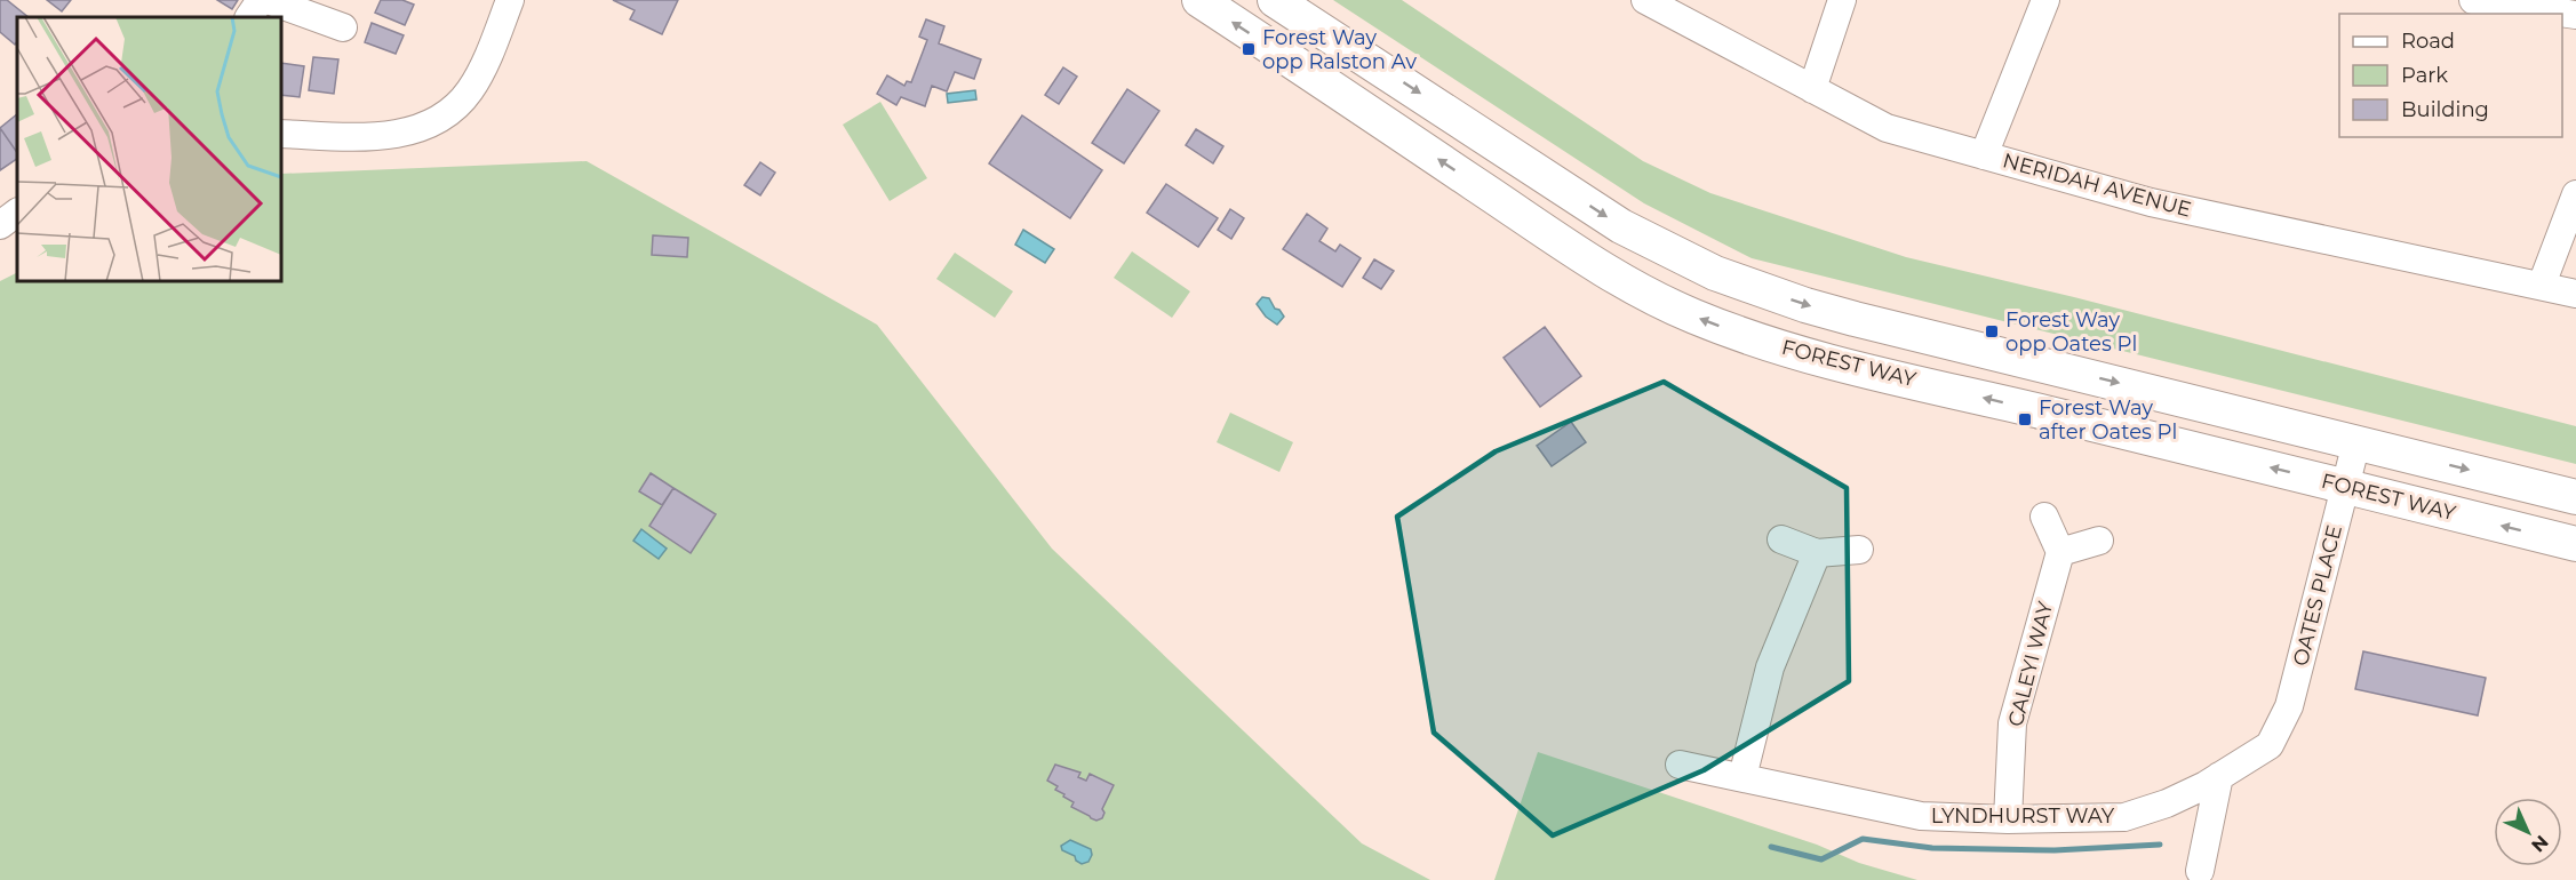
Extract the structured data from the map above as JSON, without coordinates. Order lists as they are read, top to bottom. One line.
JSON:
{"streets":{"main road":["FOREST WAY"],"street":["NERIDAH AVENUE","OATES PLACE","CALEYI WAY","LYNDHURST WAY"]},"crossings":[["FOREST WAY","OATES PLACE"],["OATES PLACE","LYNDHURST WAY"],["CALEYI WAY","LYNDHURST WAY"]],"places":{"transit":["Forest Way opp Ralston Av","Forest Way opp Oates Pl","Forest Way after Oates Pl"]},"legend":["Road","Park","Building"],"north":"bottom right"}
